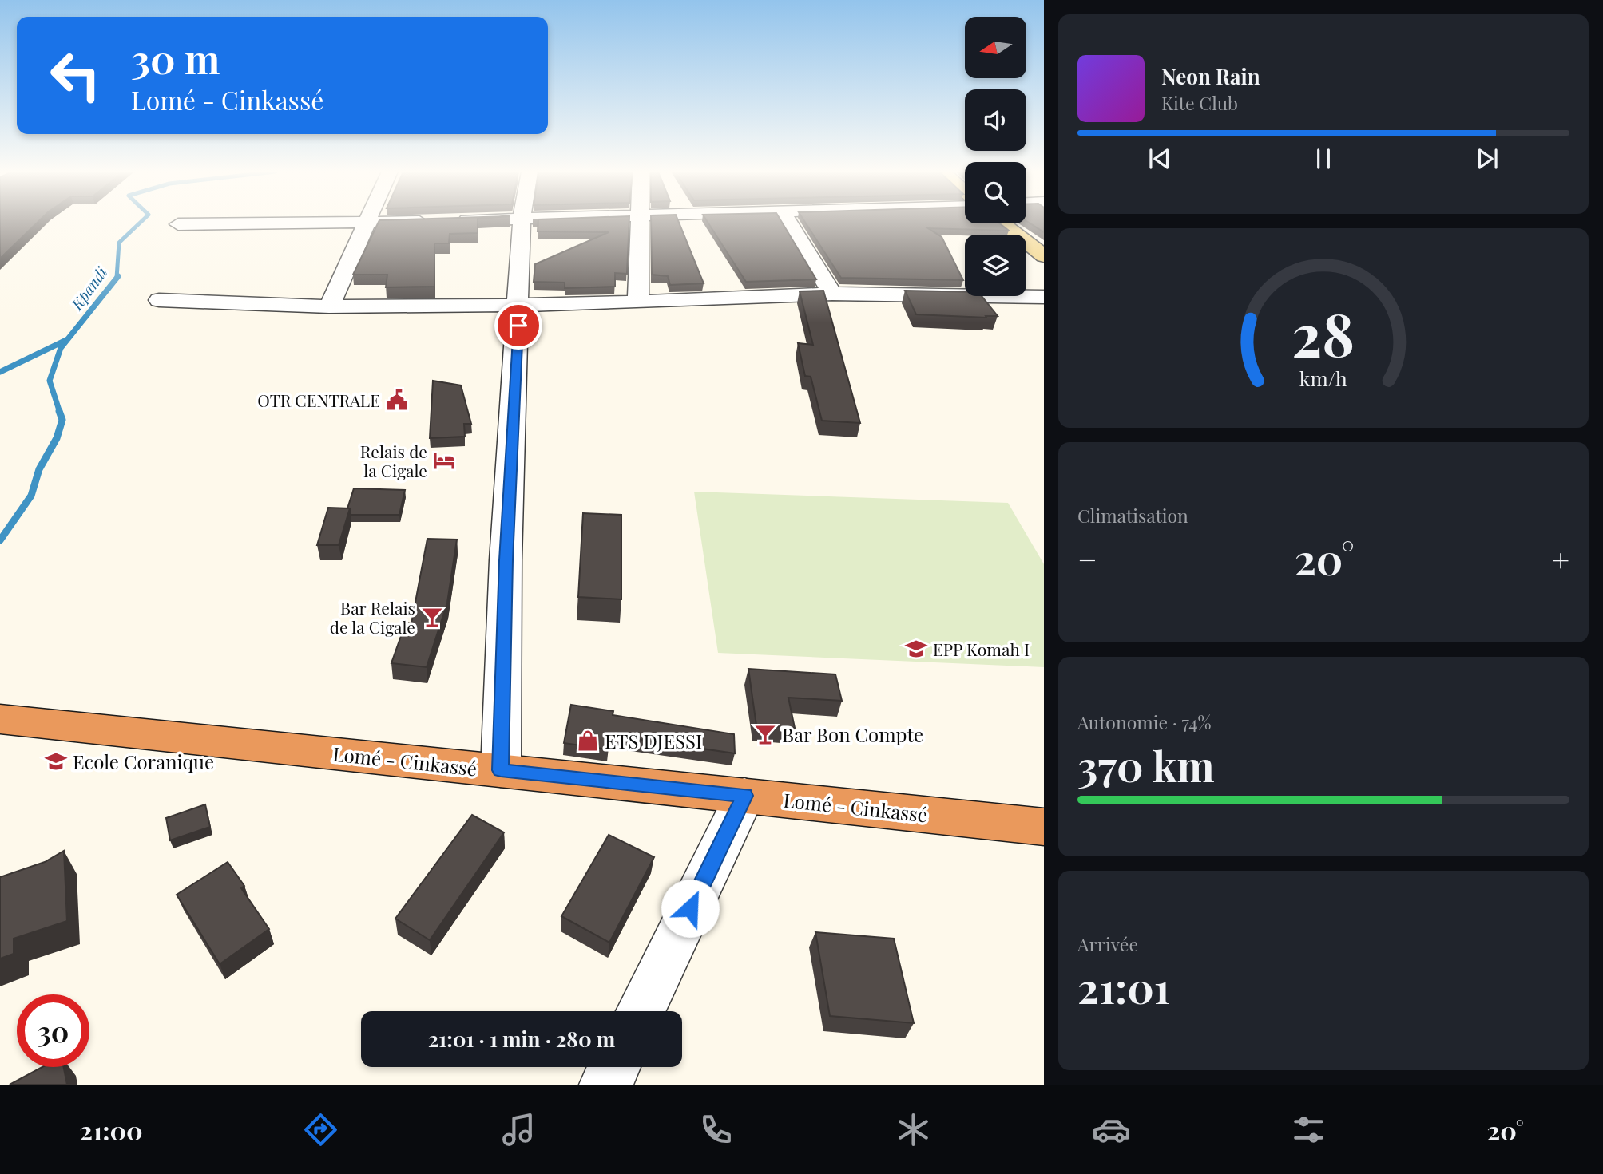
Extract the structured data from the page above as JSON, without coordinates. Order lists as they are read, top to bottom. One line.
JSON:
{"streets":{"highway":["Lomé - Cinkassé"]},"water":["Kpandi"],"places":{"public building":["OTR CENTRALE"],"hotel":["Relais de la Cigale"],"bar":["Bar Relais de la Cigale","Bar Bon Compte"],"school or university":["EPP Komah I","Ecole Coranique"],"shop":["ETS DJESSI"]},"north":"left","page":{"turn":["30 m","Lomé - Cinkassé"],"song":["Neon Rain","Kite Club"],"tile":["Climatisation",["Autonomie · 74%","370 km"],["Arrivée","21:01"]],"heat":["−","20°","+"],"limit":"30","trip":"21:01 · 1 min · 280 m","tabs":["21:00","20°"],"gauge":["28","km/h"]}}
